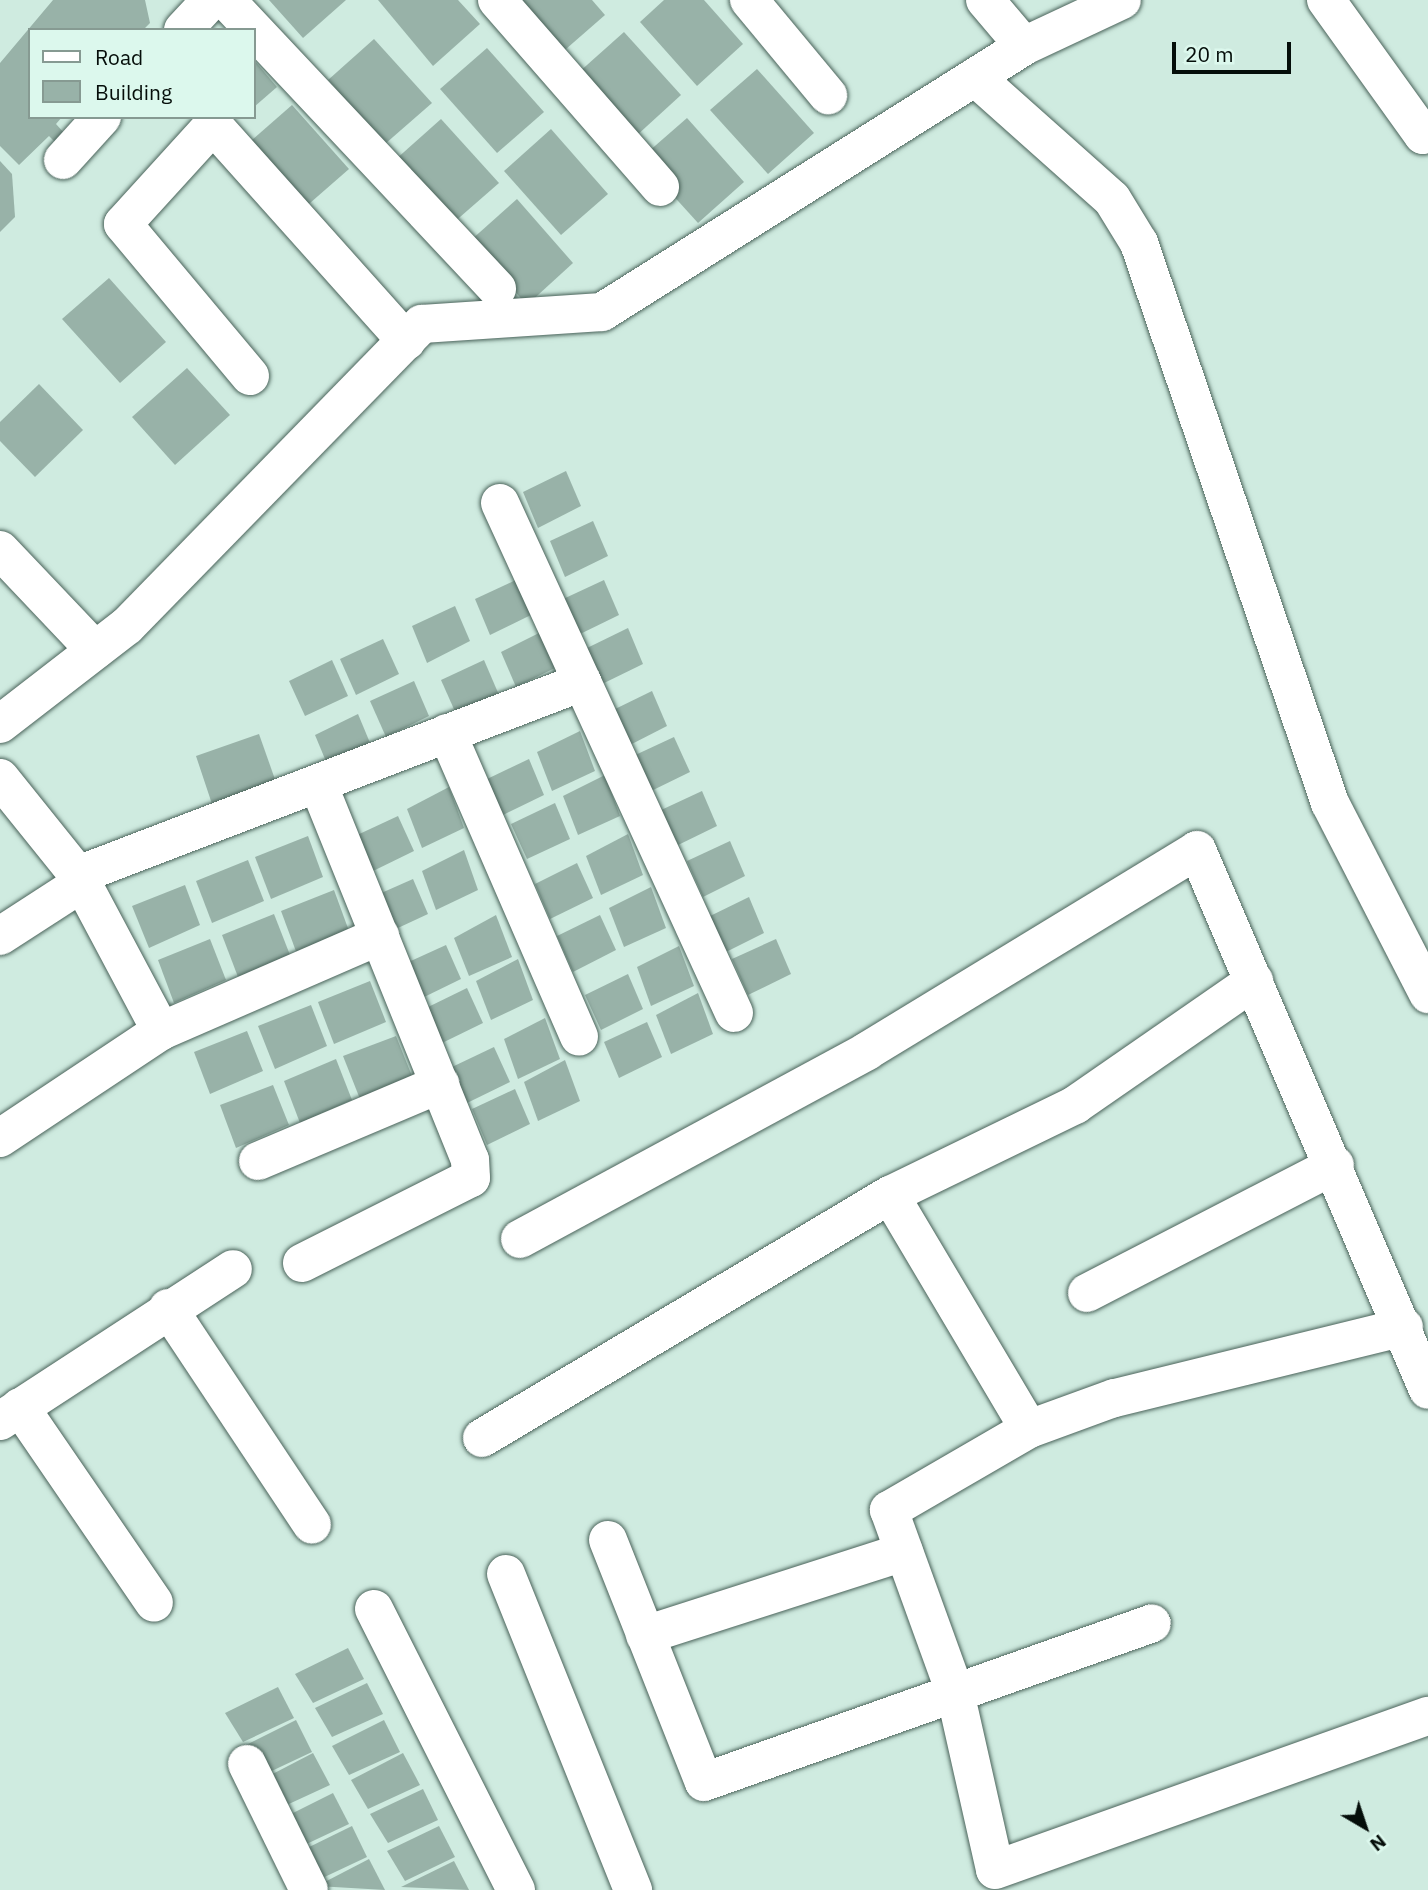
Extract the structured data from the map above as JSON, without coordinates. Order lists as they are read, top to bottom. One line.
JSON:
{"legend":["Road","Building"],"scale_bar":"20 m","north":"bottom right"}
